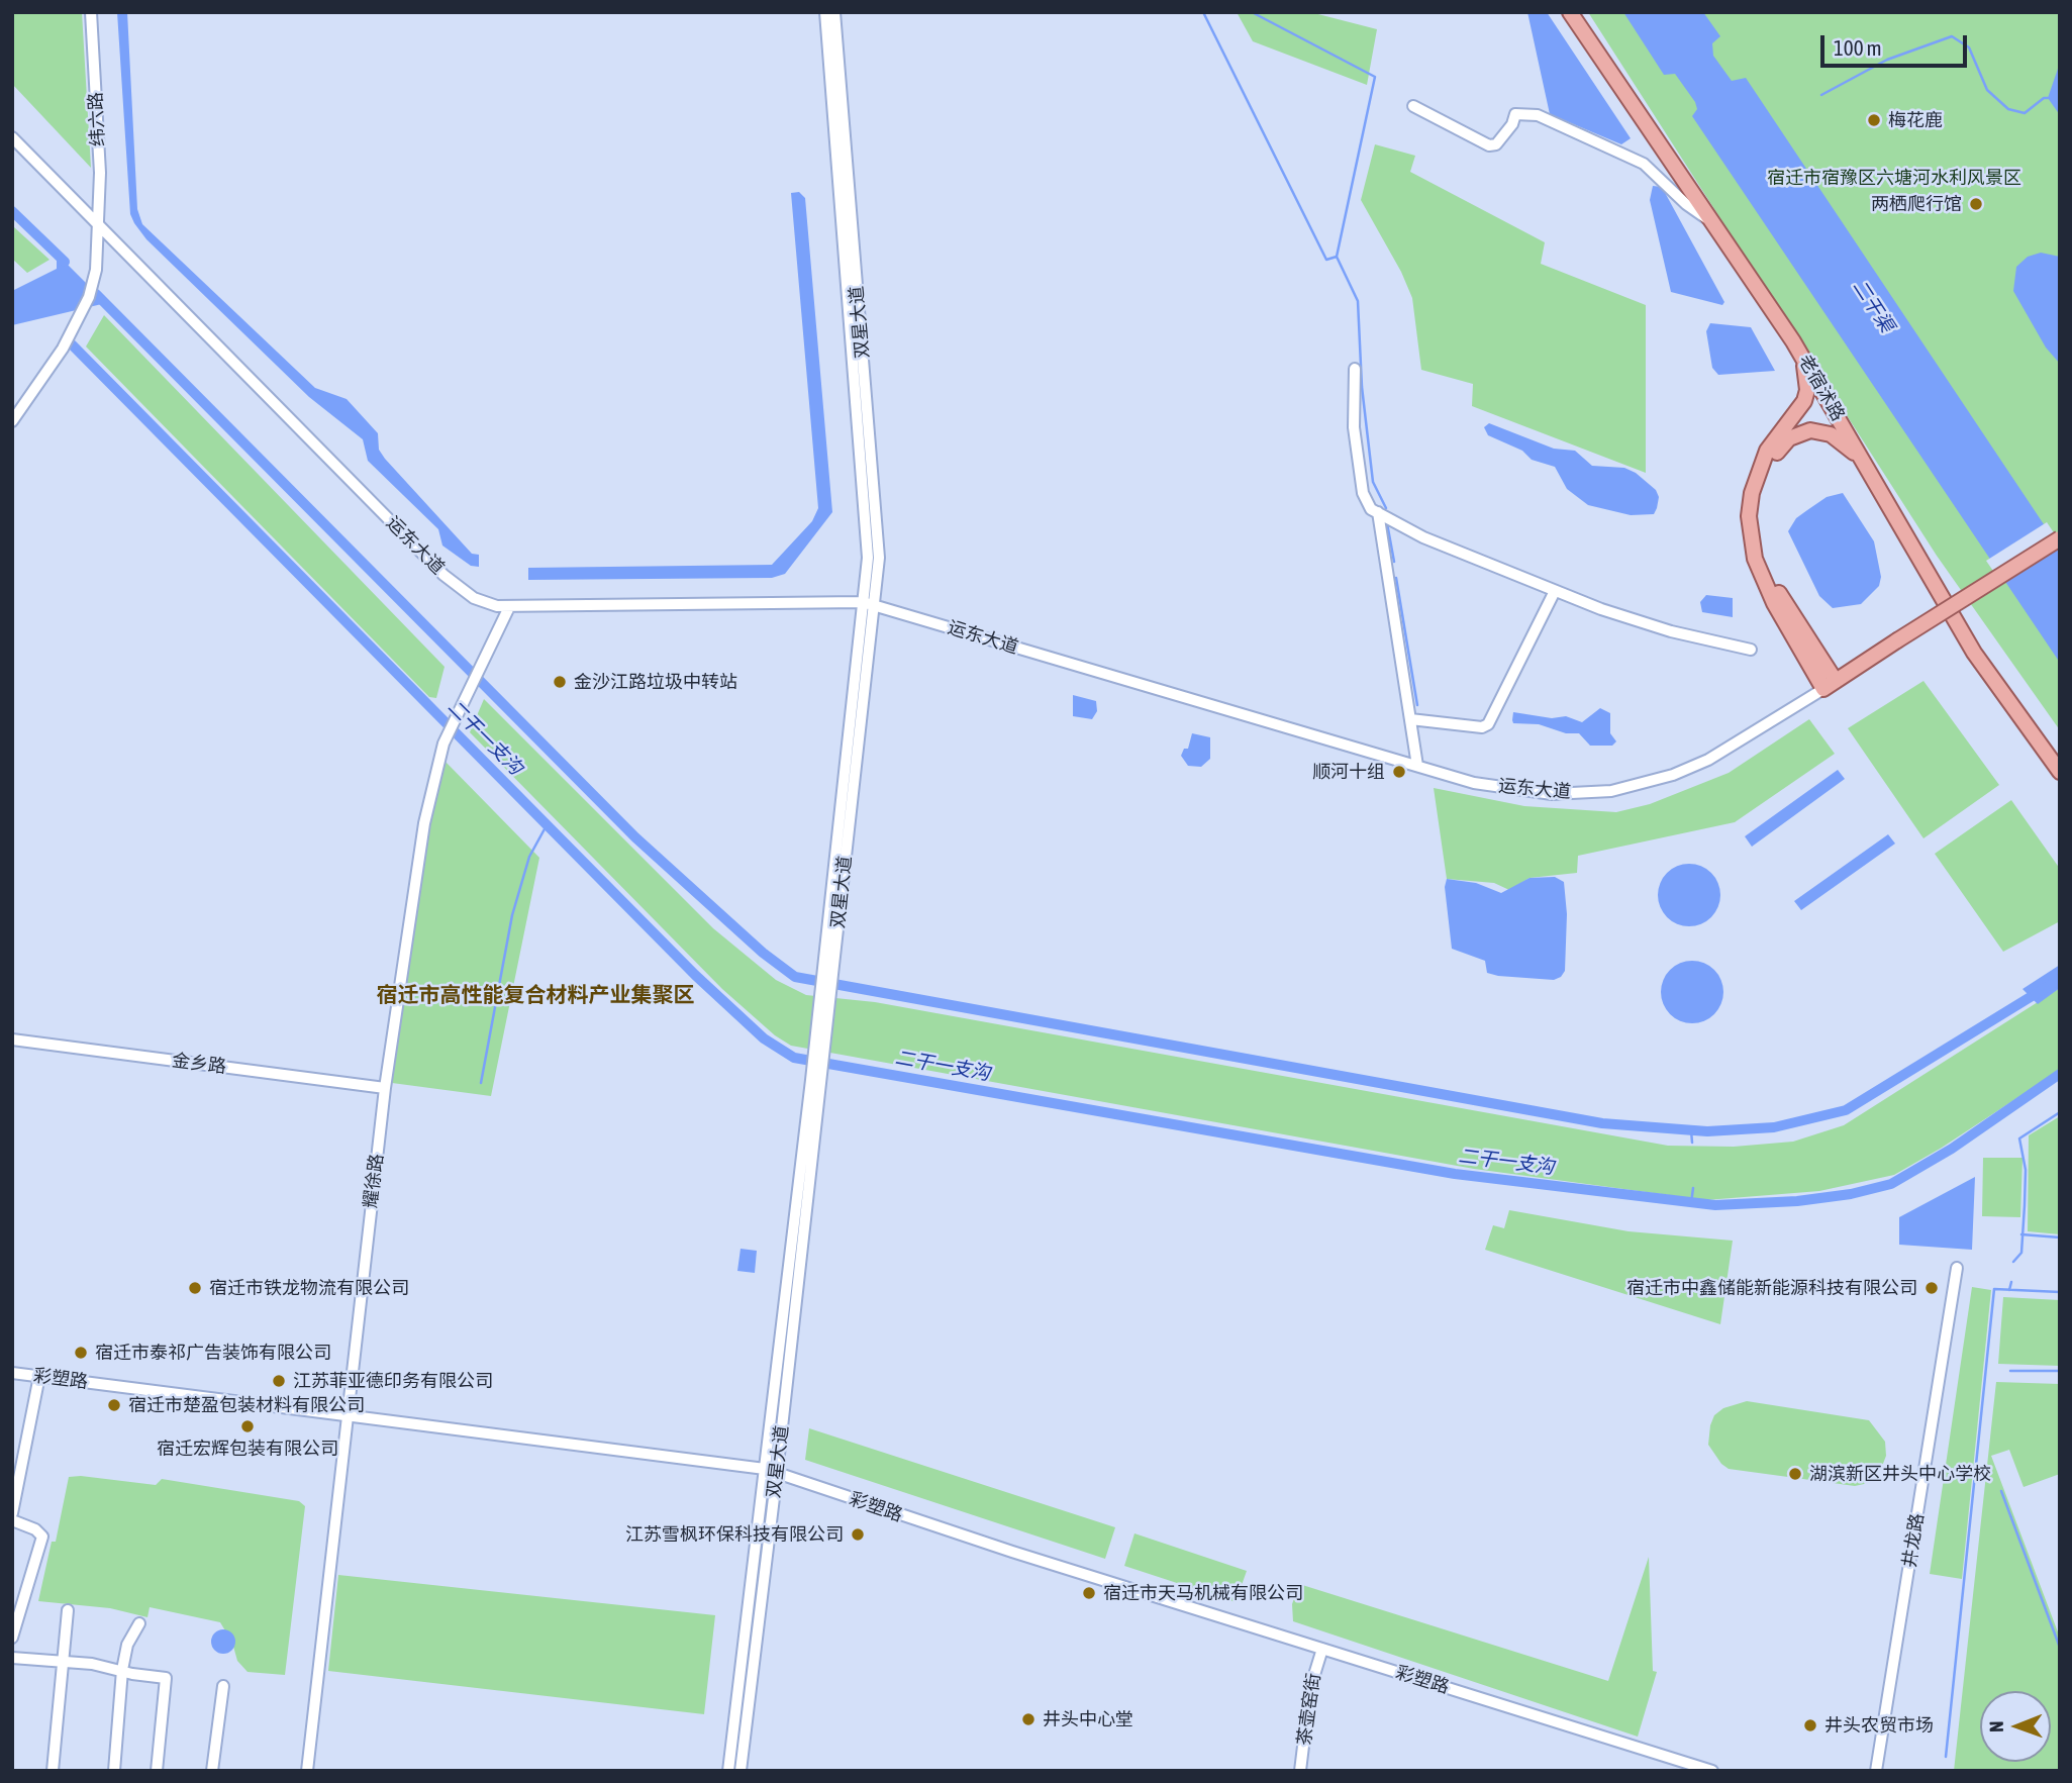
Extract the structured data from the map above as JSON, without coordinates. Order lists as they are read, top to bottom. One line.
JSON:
{"streets":{"main road":["老宿沭路","运东大道"],"street":["纬六路","双星大道","金乡路","耀徐路","彩塑路","井龙路","茶壶窑街"]},"crossings":[["纬六路","运东大道"],["双星大道","运东大道"],["双星大道","彩塑路"],["运东大道","耀徐路"],["金乡路","耀徐路"],["耀徐路","彩塑路"],["彩塑路","茶壶窑街"]],"districts":["宿迁市高性能复合材料产业集聚区"],"water":["二干渠","二干一支沟"],"parks":["宿迁市宿豫区六塘河水利风景区"],"places":["梅花鹿","两栖爬行馆","金沙江路垃圾中转站","顺河十组","宿迁市铁龙物流有限公司","宿迁市中鑫储能新能源科技有限公司","宿迁市泰祁广告装饰有限公司","江苏菲亚德印务有限公司","宿迁市楚盈包装材料有限公司","宿迁宏辉包装有限公司","湖滨新区井头中心学校","江苏雪枫环保科技有限公司","宿迁市天马机械有限公司","井头中心堂","井头农贸市场"],"scale_bar":"100 m","north":"left"}
